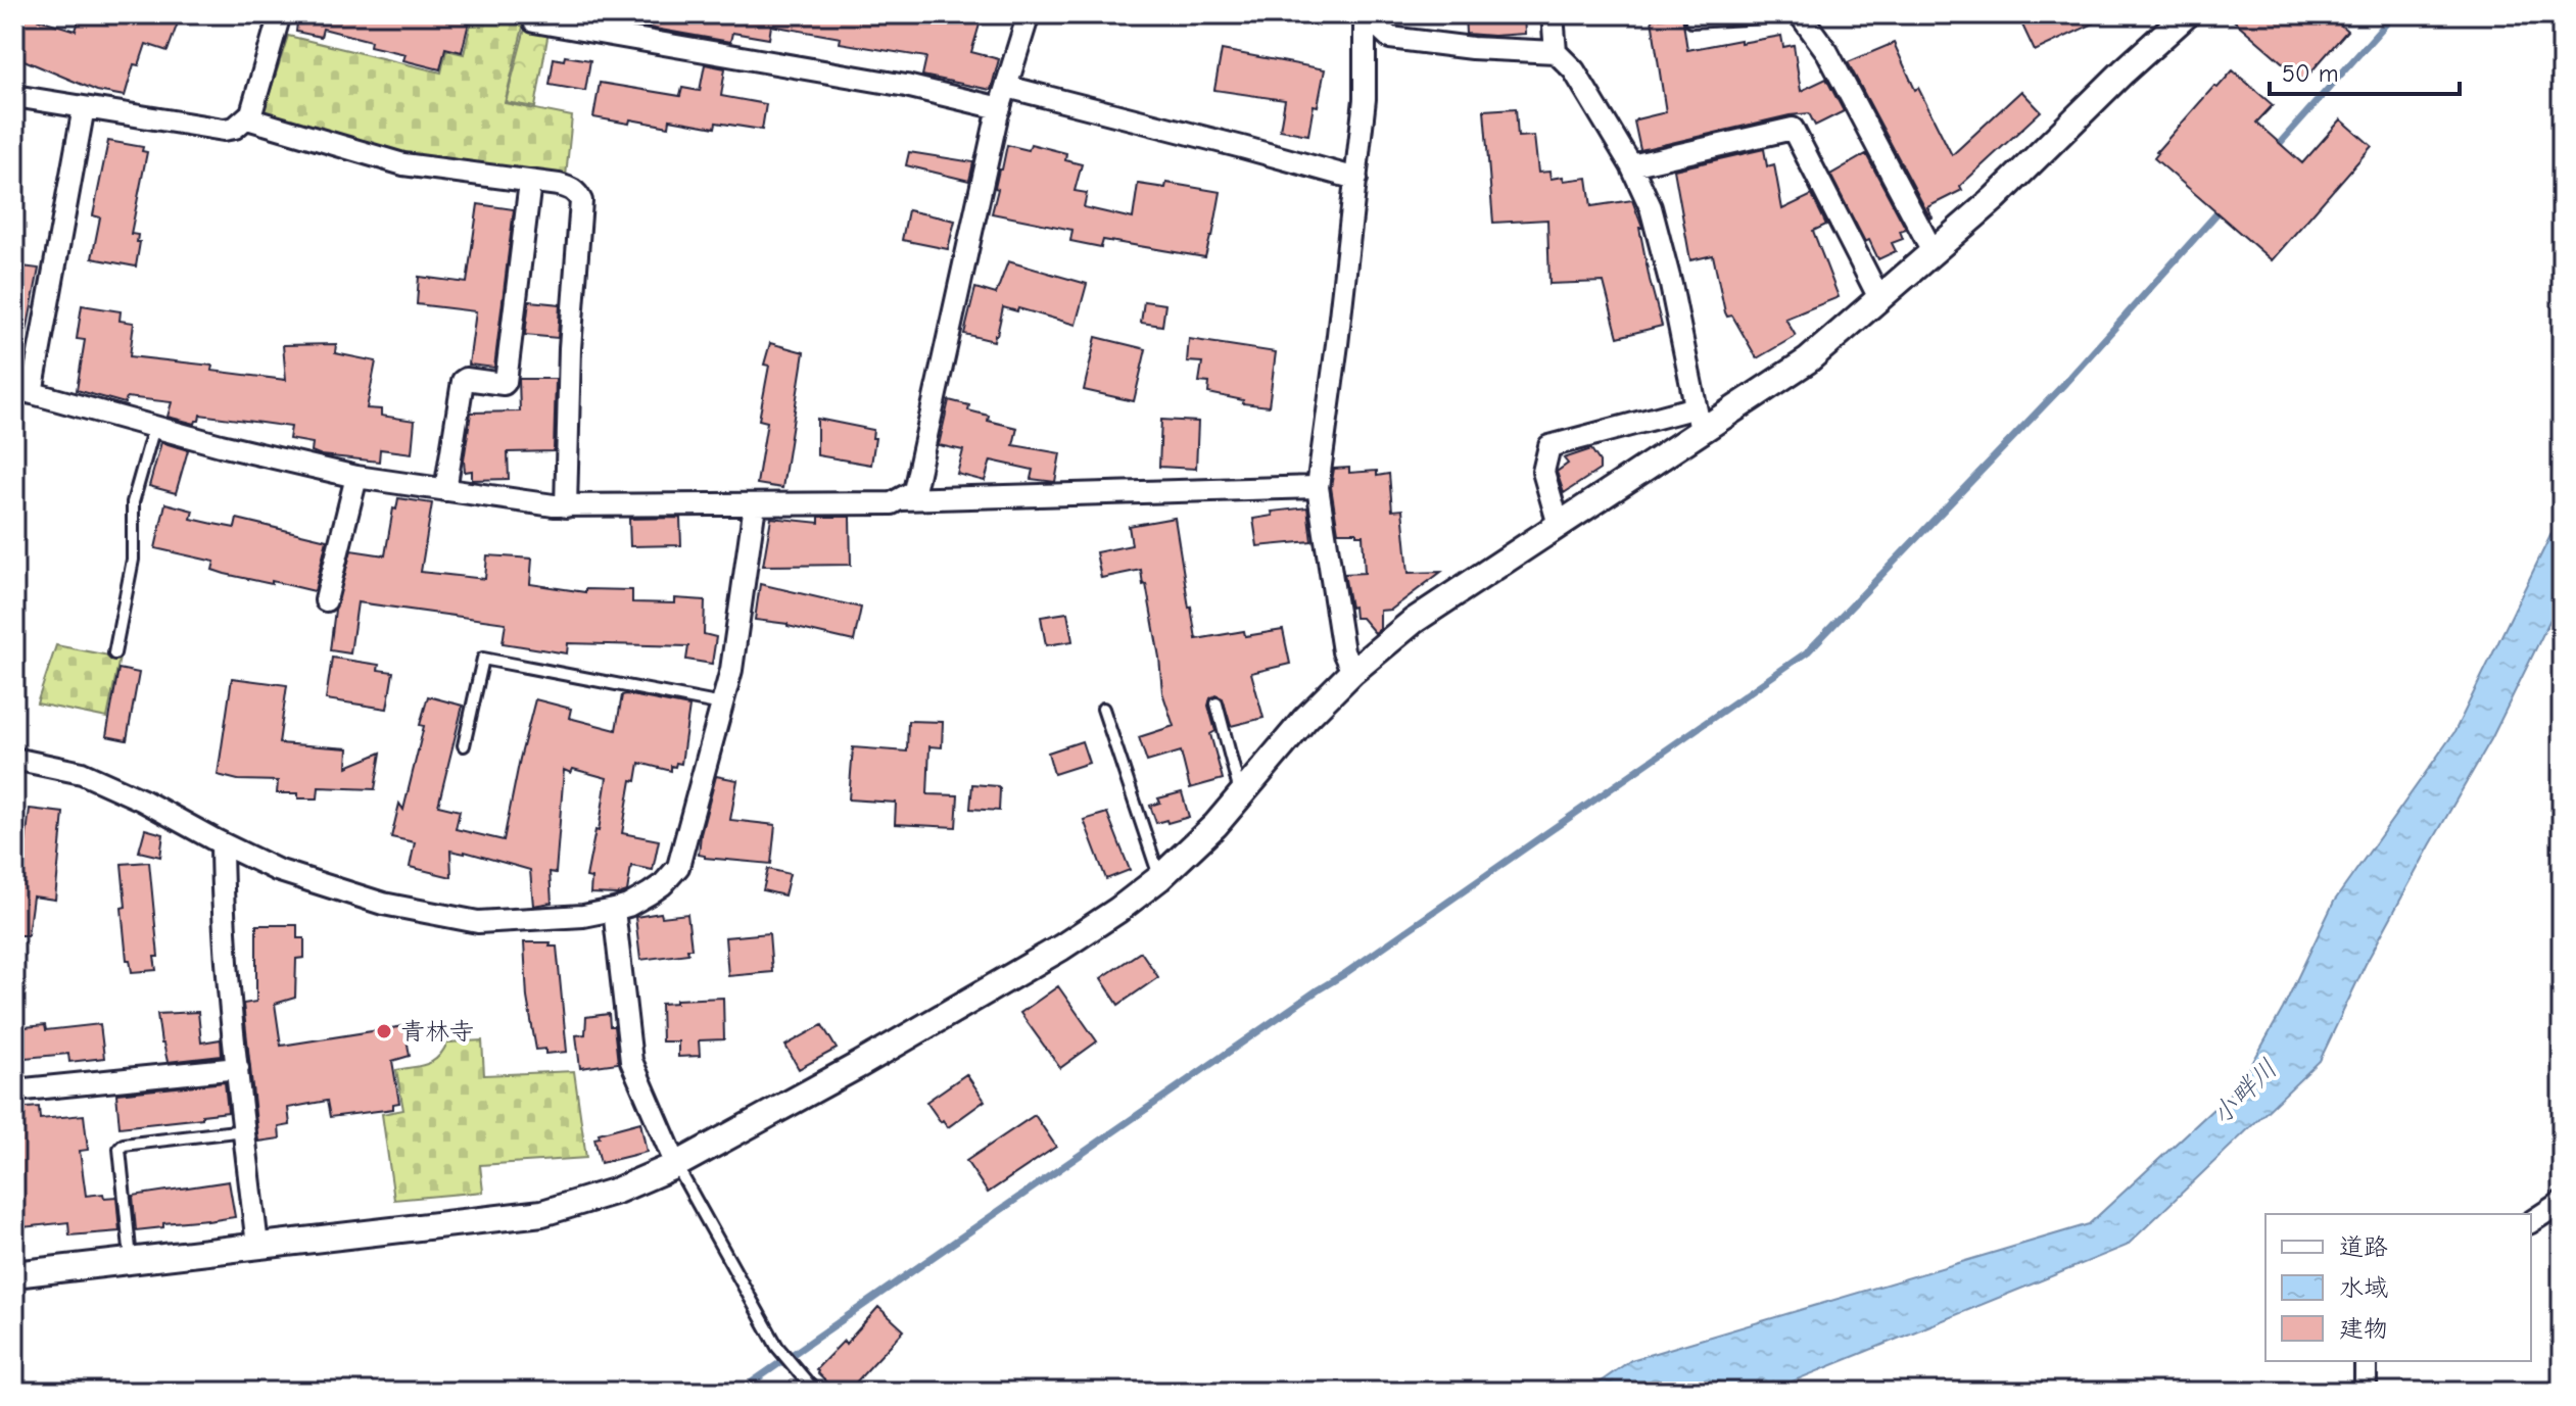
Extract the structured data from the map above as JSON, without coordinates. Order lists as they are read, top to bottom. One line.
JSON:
{"water":["小畔川"],"places":["青林寺"],"legend":["道路","水域","建物"],"scale_bar":"50 m"}
